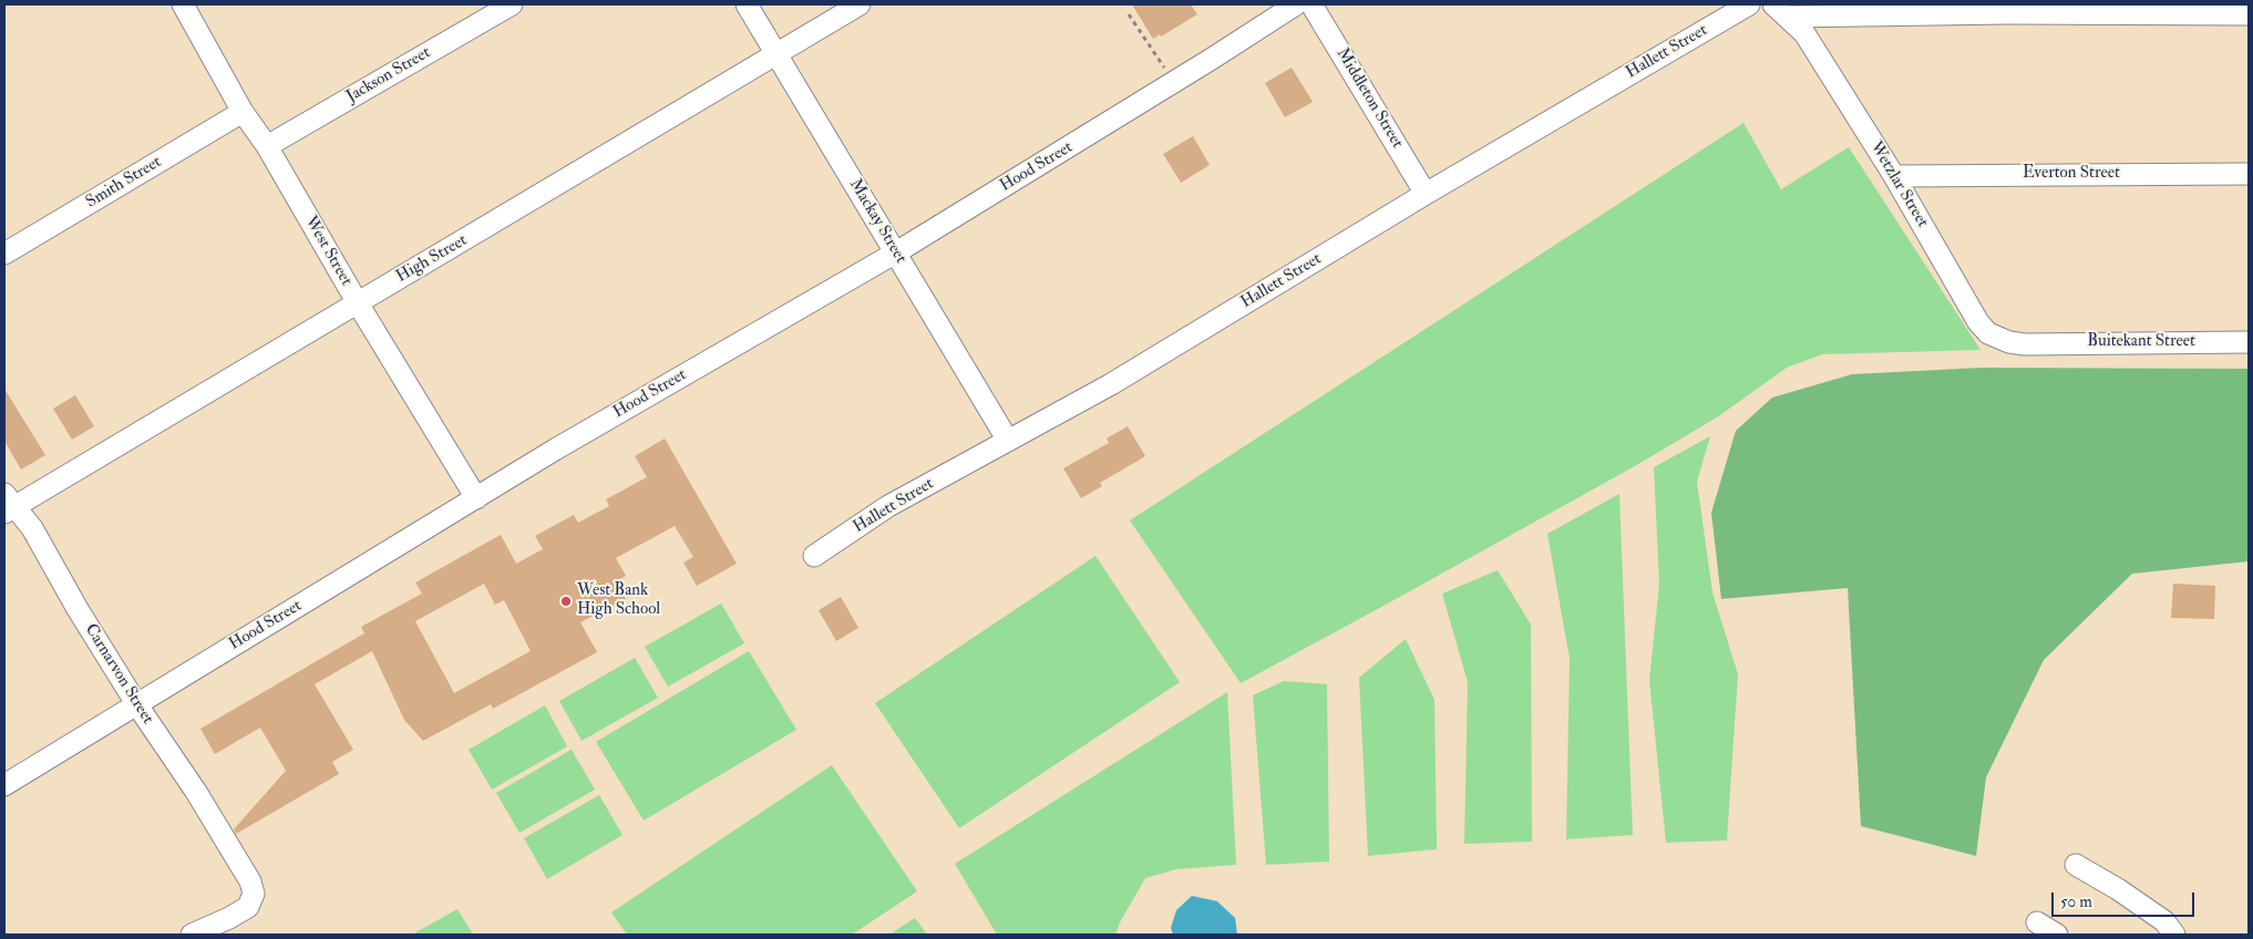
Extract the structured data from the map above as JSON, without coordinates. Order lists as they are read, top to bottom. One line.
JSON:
{"streets":{"street":["Hallett Street","Jackson Street","Middleton Street","Hood Street","Everton Street","Smith Street","Wetzlar Street","Mackay Street","West Street","High Street","Buitekant Street","Carnarvon Street"]},"crossings":[["Hallett Street","Middleton Street"],["Hallett Street","Mackay Street"],["Jackson Street","West Street"],["Hood Street","Mackay Street"],["Hood Street","West Street"],["Hood Street","Carnarvon Street"],["Everton Street","Wetzlar Street"],["Smith Street","West Street"],["Wetzlar Street","Buitekant Street"],["Mackay Street","High Street"],["West Street","High Street"],["High Street","Carnarvon Street"]],"places":["West Bank High School"],"scale_bar":"50 m"}
